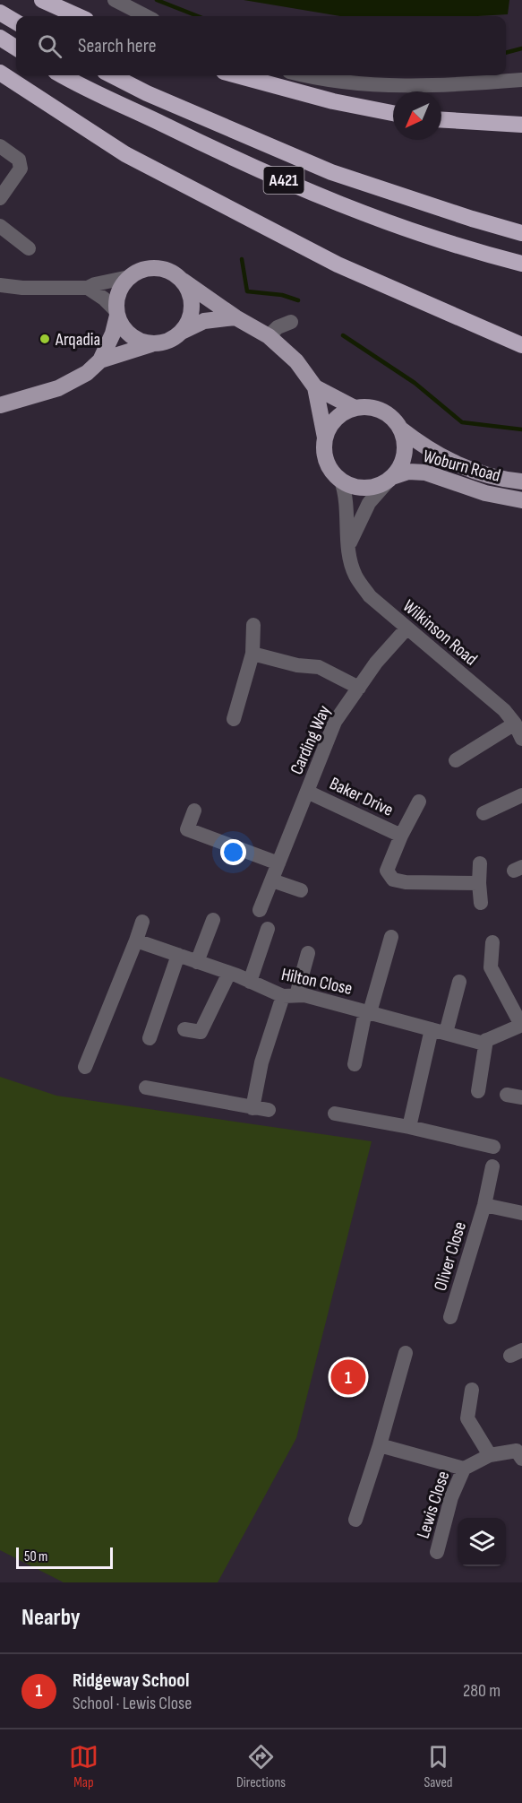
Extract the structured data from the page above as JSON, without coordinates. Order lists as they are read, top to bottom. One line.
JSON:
{"streets":{"highway":["A421"],"main road":["Woburn Road"],"street":["Wilkinson Road","Carding Way","Baker Drive","Hilton Close","Oliver Close","Lewis Close"]},"crossings":[["Woburn Road","Wilkinson Road"],["Wilkinson Road","Carding Way"],["Carding Way","Baker Drive"]],"places":["Arqadia"],"scale_bar":"50 m","north":"bottom left","page":{"search":"Search here","pins":"1","scale":"50 m","heading":"Nearby","list":[{"mark":"1","name":"Ridgeway School","note":"School · Lewis Close","value":"280 m"}],"nav":["Map","Directions","Saved"]}}
